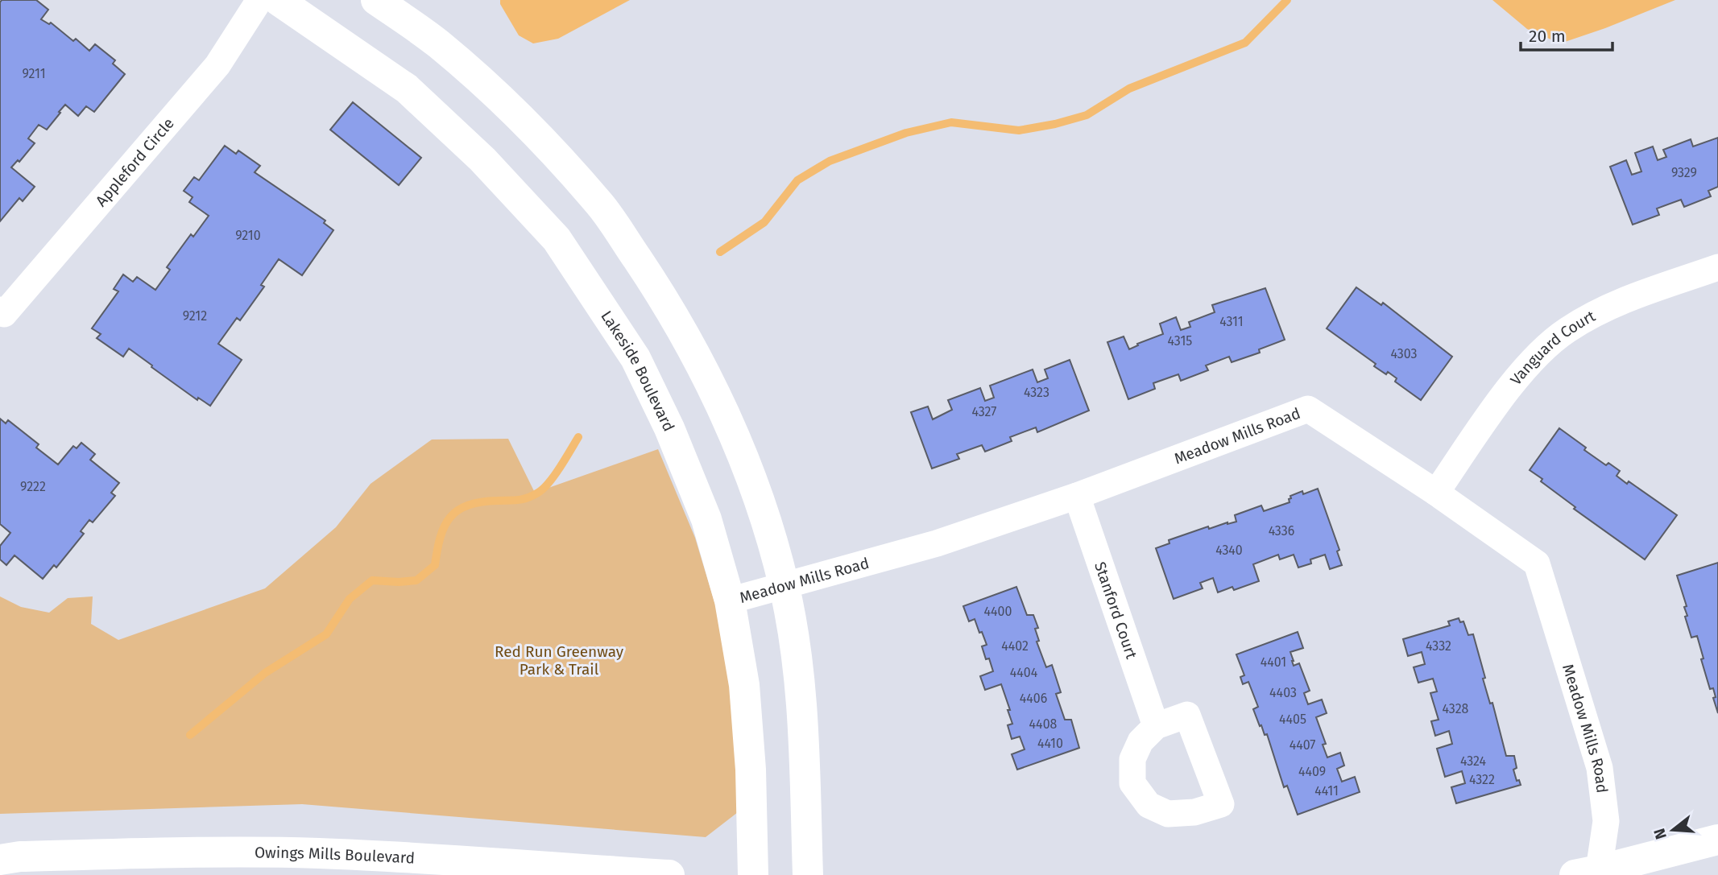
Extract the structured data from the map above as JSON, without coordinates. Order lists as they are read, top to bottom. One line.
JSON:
{"streets":{"main road":["Lakeside Boulevard","Owings Mills Boulevard"],"street":["Appleford Circle","Vanguard Court","Meadow Mills Road","Stanford Court"]},"crossings":[["Vanguard Court","Meadow Mills Road"],["Lakeside Boulevard","Meadow Mills Road"],["Meadow Mills Road","Stanford Court"]],"parks":["Red Run Greenway Park & Trail"],"house_numbers":["9211","9329","9210","9212","4311","4315","4303","4323","4327","9222","4336","4340","4400","4402","4332","4401","4404","4403","4406","4328","4405","4408","4410","4407","4324","4409","4322","4411"],"scale_bar":"20 m","north":"left"}
